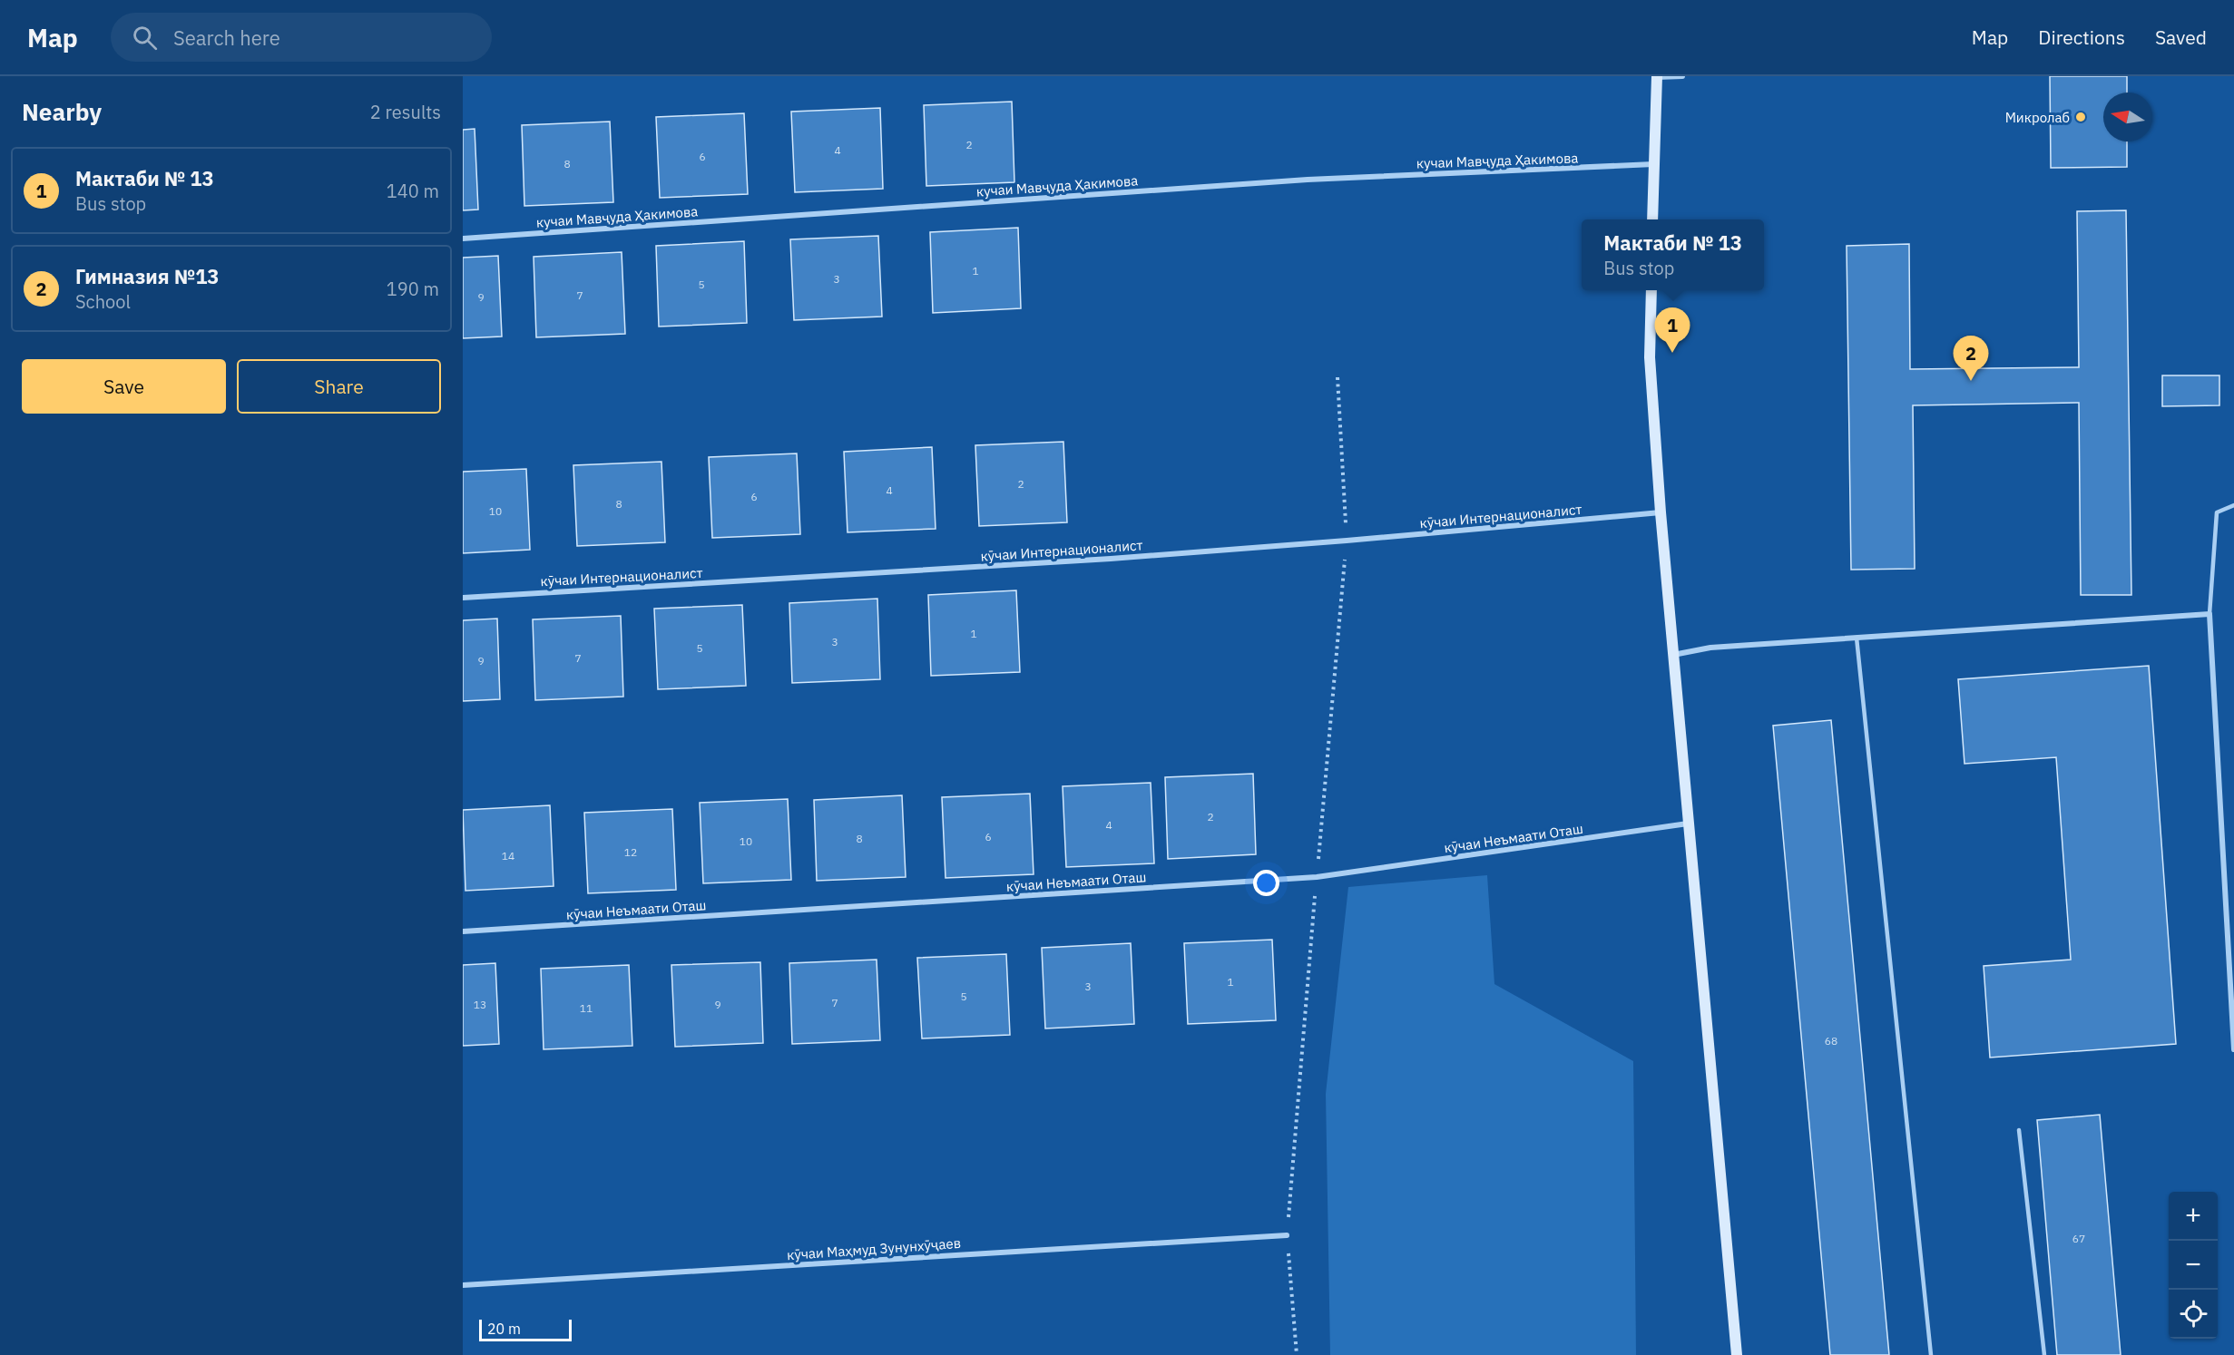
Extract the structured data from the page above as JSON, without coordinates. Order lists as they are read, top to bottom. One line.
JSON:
{"streets":{"street":["кучаи Мавҷуда Ҳакимова","кӯчаи Интернационалист","кӯчаи Неъмаати Оташ","кӯчаи Маҳмуд Зунунхӯҷаев"]},"places":["Микролаб"],"house_numbers":["2","4","6","8","1","3","5","7","9","2","4","6","8","10","1","3","5","7","9","2","4","6","8","10","12","14","1","3","5","7","13","9","11","68","67"],"scale_bar":"20 m","north":"left","page":{"header":"Map","search":"Search here","nav":["Map","Directions","Saved"],"heading":["Nearby","2 results"],"list":[{"mark":"1","name":"Мактаби № 13","note":"Bus stop","value":"140 m"},{"mark":"2","name":"Гимназия №13","note":"School","value":"190 m"}],"popup":["Мактаби № 13","Bus stop"],"pins":["1","2"],"buttons":["Save","Share"],"map_buttons":["+","−"],"scale":"20 m"}}
